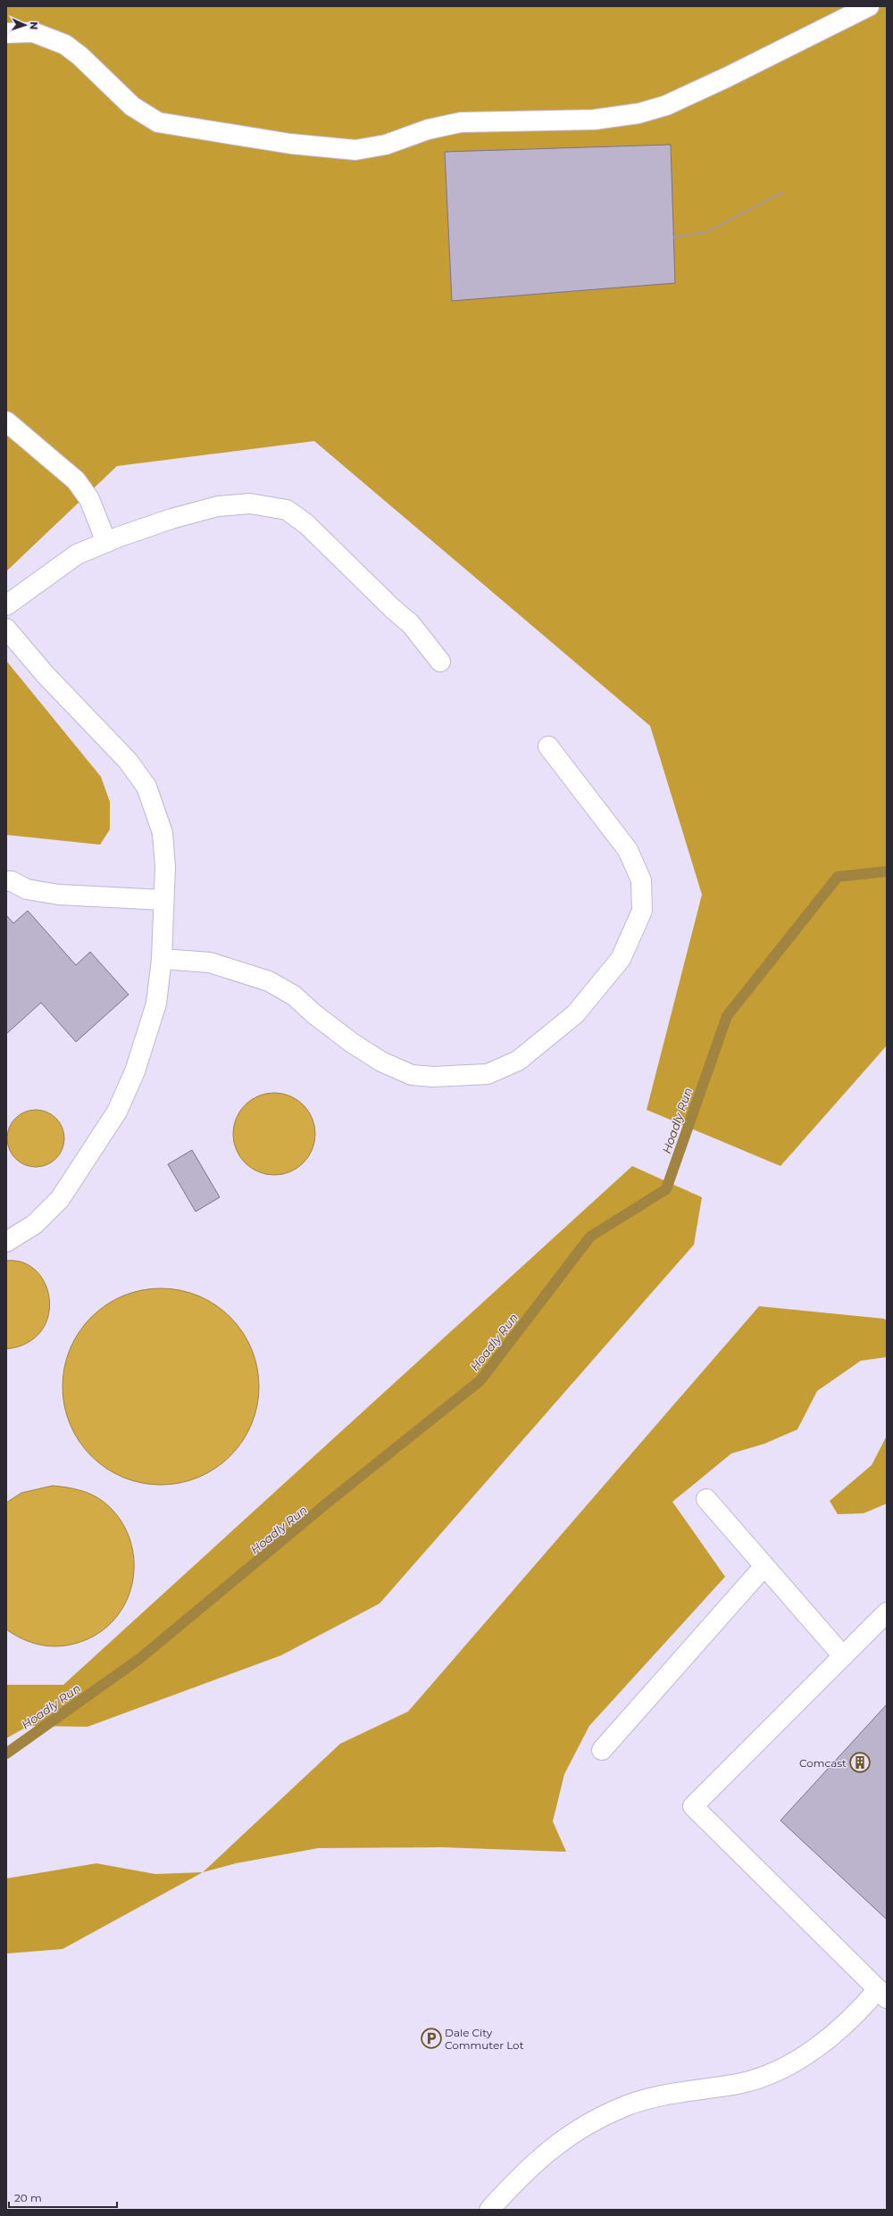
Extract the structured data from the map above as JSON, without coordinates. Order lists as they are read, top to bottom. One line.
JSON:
{"water":["Hoadly Run"],"places":{"building":["Comcast"],"parking":["Dale City Commuter Lot"]},"scale_bar":"20 m","north":"right"}
